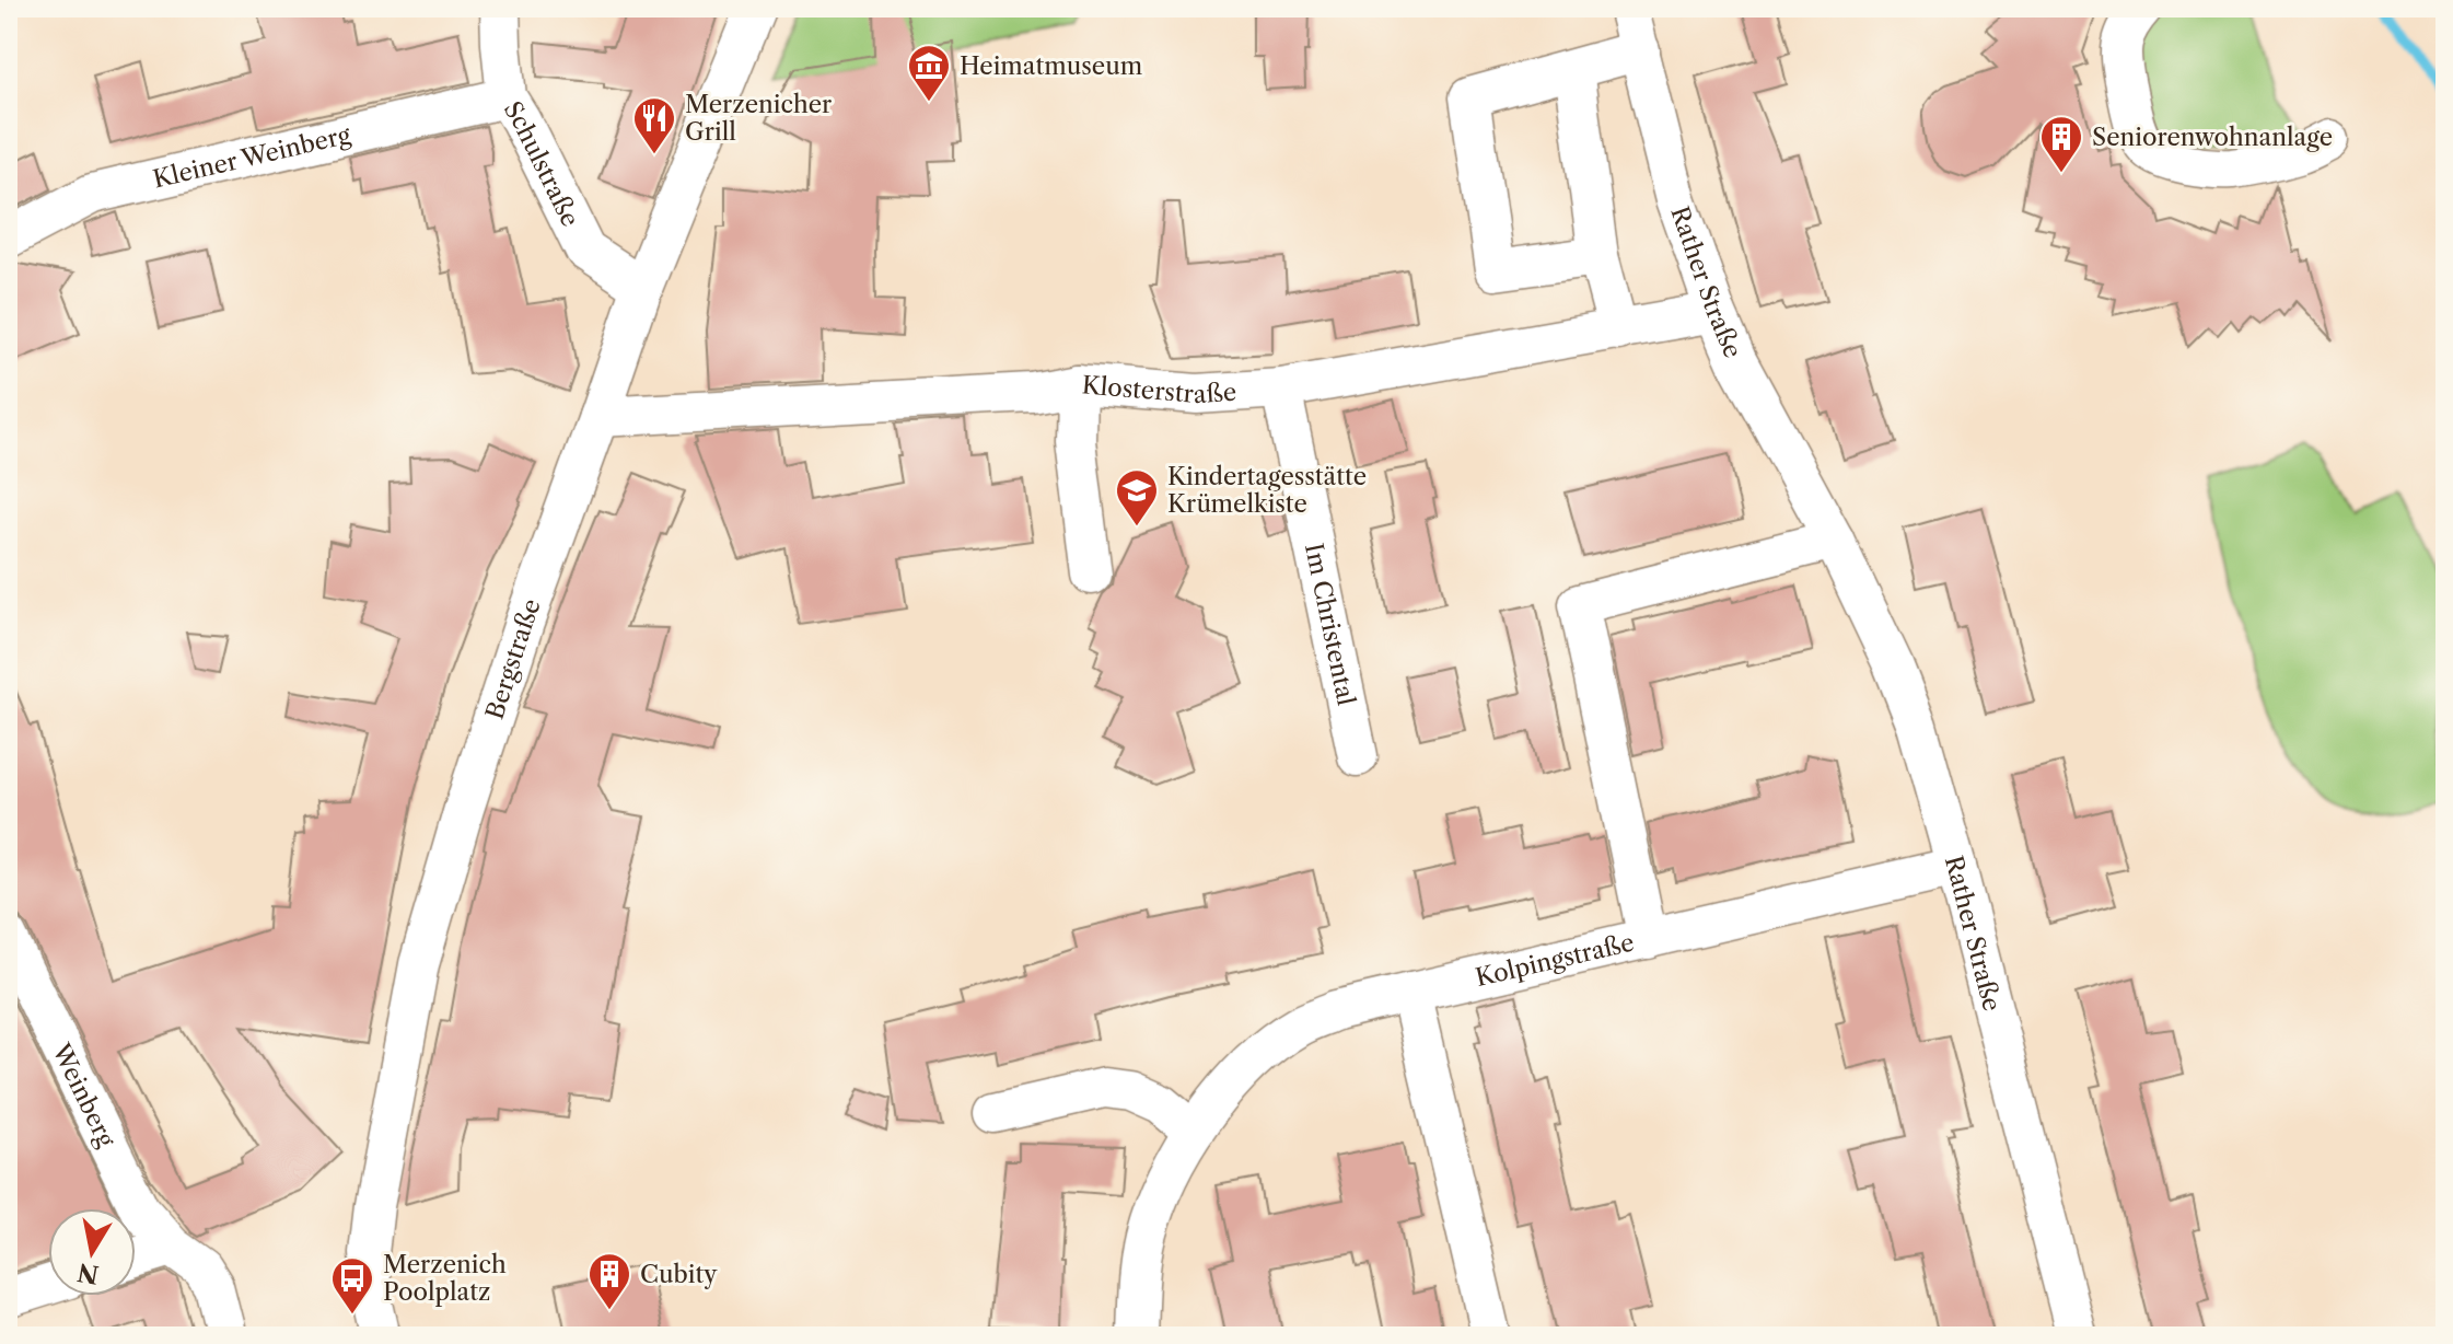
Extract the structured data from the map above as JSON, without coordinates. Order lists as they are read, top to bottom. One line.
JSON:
{"streets":{"street":["Kleiner Weinberg","Schulstraße","Rather Straße","Klosterstraße","Im Christental","Bergstraße","Kolpingstraße","Weinberg"]},"crossings":[["Kleiner Weinberg","Schulstraße"],["Schulstraße","Bergstraße"],["Rather Straße","Klosterstraße"],["Rather Straße","Kolpingstraße"],["Klosterstraße","Im Christental"],["Klosterstraße","Bergstraße"]],"places":{"museum":["Heimatmuseum"],"restaurant":["Merzenicher Grill"],"building":["Seniorenwohnanlage","Cubity"],"school or university":["Kindertagesstätte Krümelkiste"],"bus stop":["Merzenich Poolplatz"]},"north":"bottom"}
